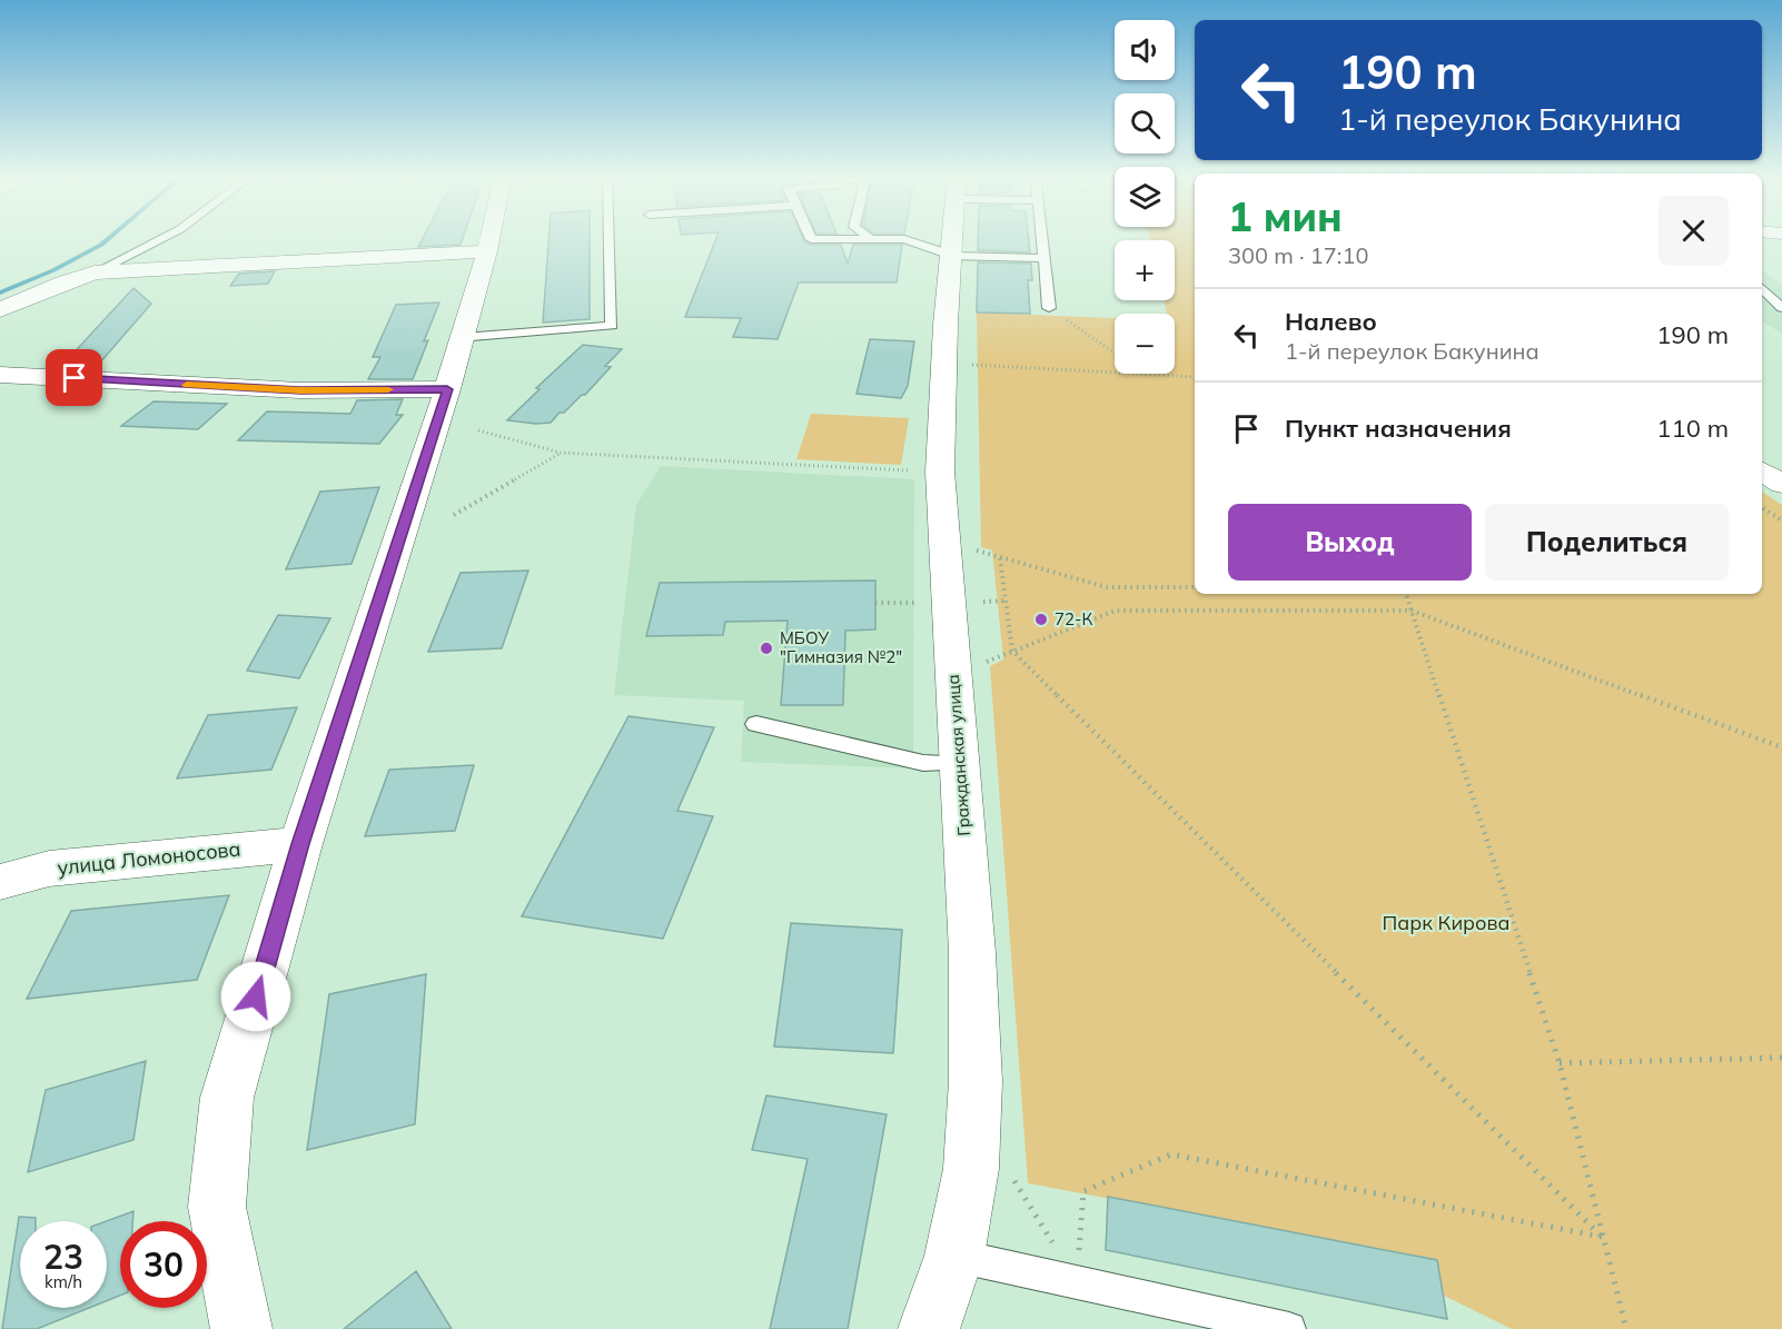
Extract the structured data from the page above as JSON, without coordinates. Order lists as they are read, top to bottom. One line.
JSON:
{"streets":{"street":["Гражданская улица","улица Ломоносова"]},"parks":["Парк Кирова"],"places":["72-К","МБОУ \"Гимназия №2\""],"page":{"map_buttons":["+","−"],"turn":["190 m","1-й переулок Бакунина"],"heading":["1 мин","300 m · 17:10"],"list":[{"name":"Налево","note":"1-й переулок Бакунина","value":"190 m"},{"name":"Пункт назначения","value":"110 m"}],"buttons":["Выход","Поделиться"],"speed":"23 km/h","limit":"30"}}
